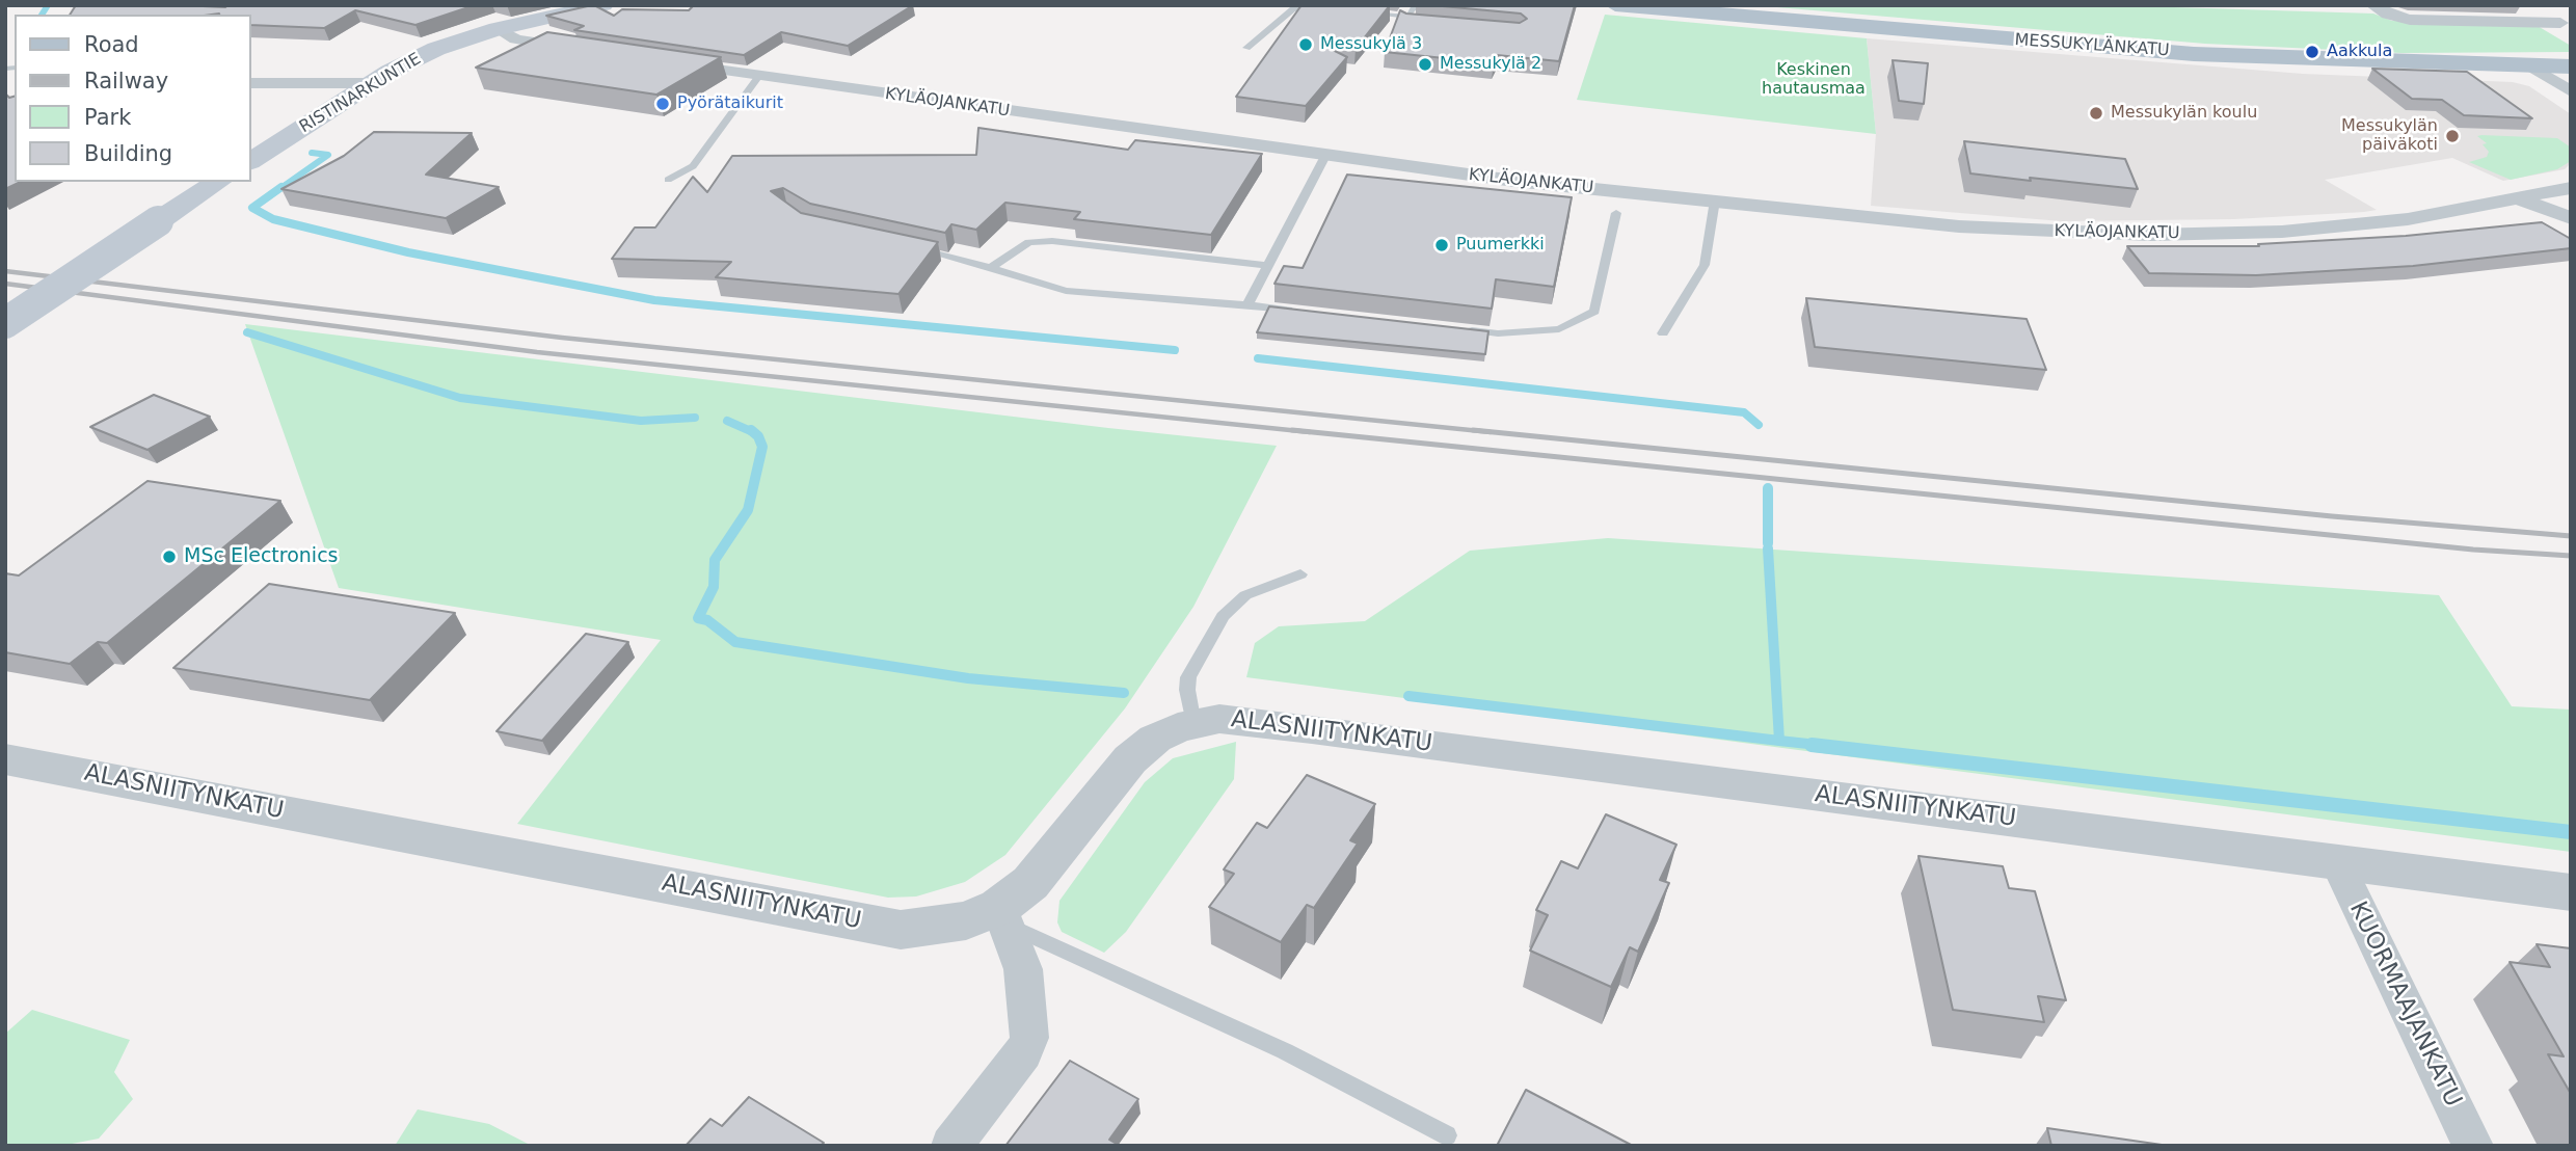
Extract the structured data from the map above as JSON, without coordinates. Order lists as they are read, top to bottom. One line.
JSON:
{"streets":{"main road":["MESSUKYLÄNKATU","RISTINARKUNTIE"],"street":["KYLÄOJANKATU","ALASNIITYNKATU","KUORMAAJANKATU"]},"crossings":[["ALASNIITYNKATU","KUORMAAJANKATU"]],"parks":["Keskinen hautausmaa"],"places":["Messukylä 3","Aakkula","Messukylä 2","Pyörätaikurit","Messukylän koulu","Messukylän päiväkoti","Puumerkki","MSc Electronics"],"legend":["Road","Railway","Park","Building"]}
